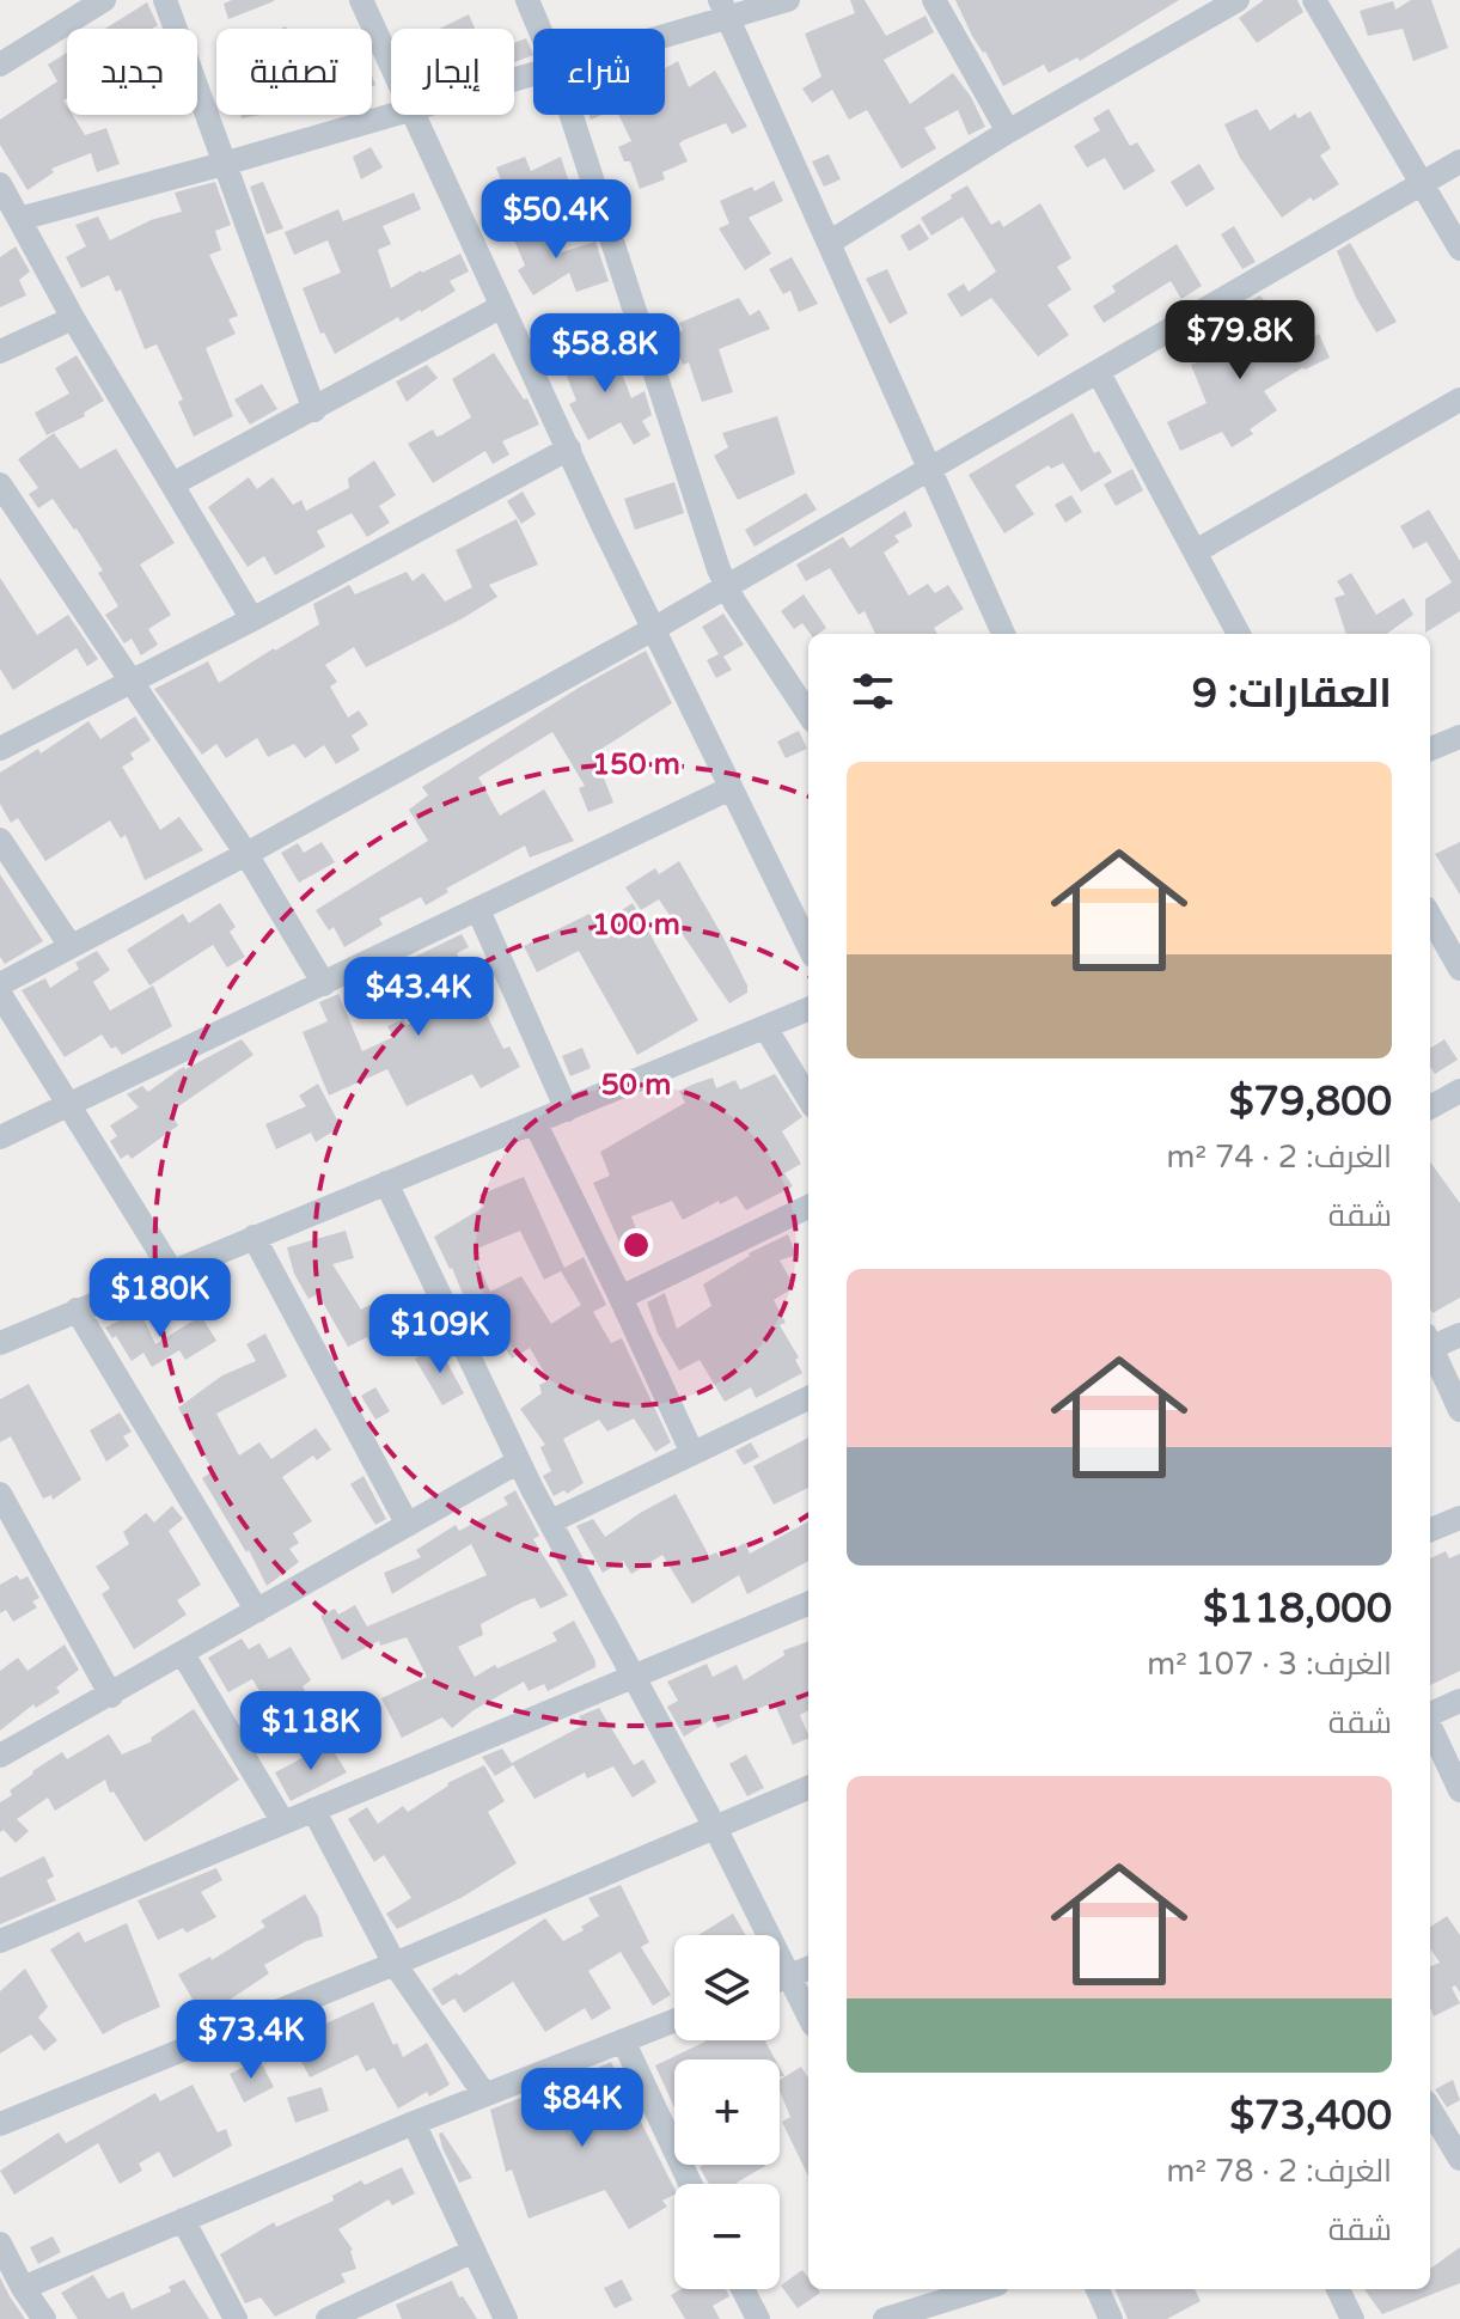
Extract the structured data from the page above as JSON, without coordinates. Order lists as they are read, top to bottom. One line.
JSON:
{"page":{"chip":["شراء","إيجار","تصفية","جديد"],"price":["$50.4K","$79.8K","$58.8K","$43.4K","$180K","$109K","$118K","$73.4K","$84K"],"heading":"العقارات: 9","list":[{"name":"$79,800","note":"الغرف: 2 · 74 m² · شقة"},{"name":"$118,000","note":"الغرف: 3 · 107 m² · شقة"},{"name":"$73,400","note":"الغرف: 2 · 78 m² · شقة"}],"map_buttons":["+","−"]},"rings":["150 m","100 m","50 m"]}
